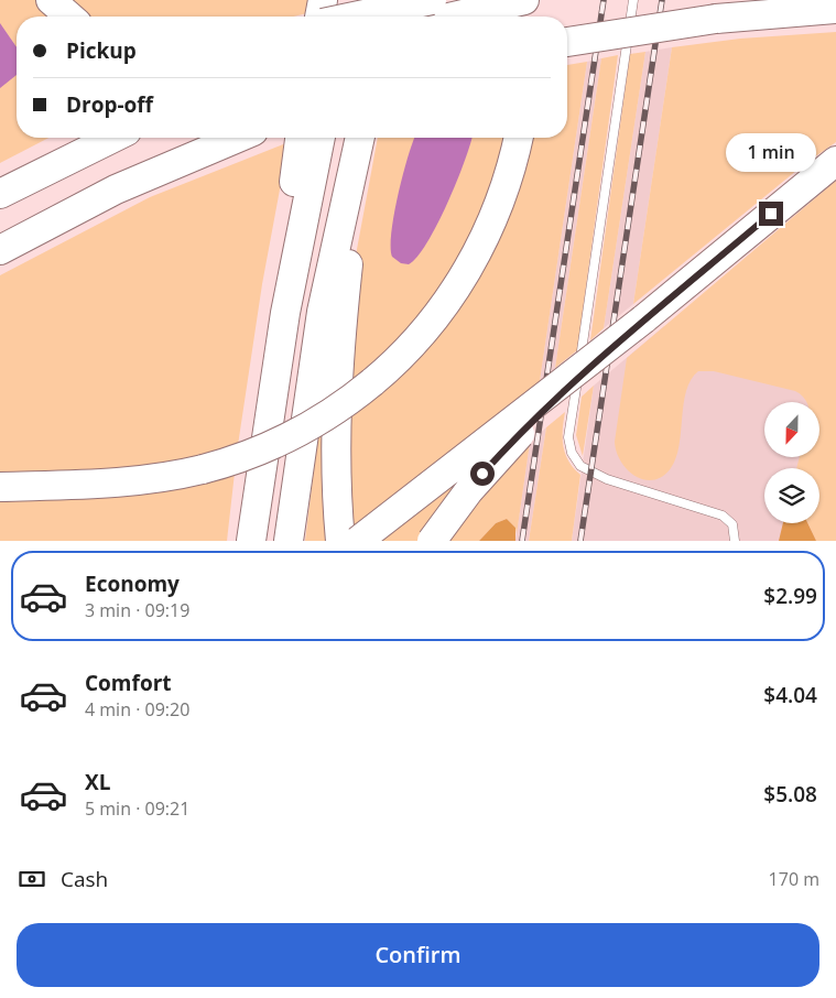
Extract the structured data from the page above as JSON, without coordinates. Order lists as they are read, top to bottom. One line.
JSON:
{"north":"bottom","page":{"banner":["Pickup","Drop-off"],"bubble":"1 min","list":[{"name":"Economy","note":"3 min · 09:19","value":"$2.99"},{"name":"Comfort","note":"4 min · 09:20","value":"$4.04"},{"name":"XL","note":"5 min · 09:21","value":"$5.08"}],"pay":["Cash","170 m"],"buttons":"Confirm"}}
